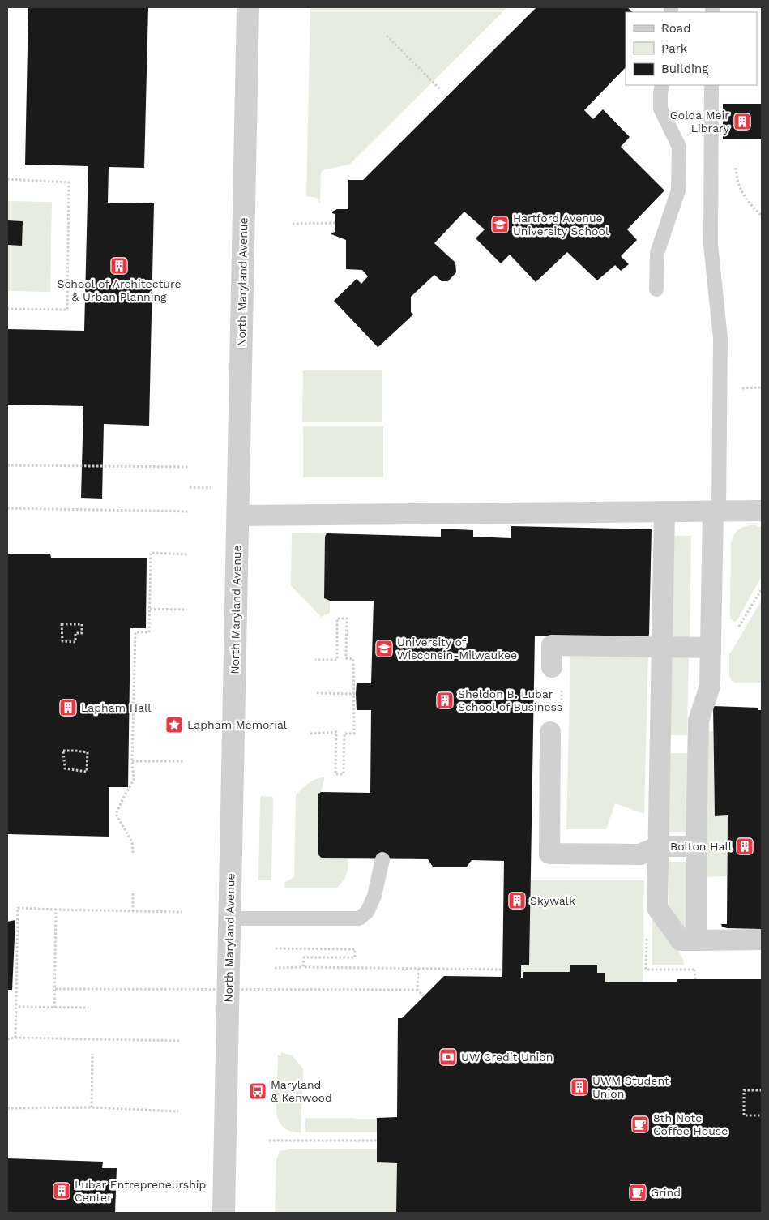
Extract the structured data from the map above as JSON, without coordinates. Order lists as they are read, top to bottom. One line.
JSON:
{"streets":{"street":["North Maryland Avenue"]},"places":{"building":["Golda Meir Library","School of Architecture & Urban Planning","Sheldon B. Lubar School of Business","Lapham Hall","Bolton Hall","Skywalk","UWM Student Union","Lubar Entrepreneurship Center"],"school or university":["Hartford Avenue University School","University of Wisconsin-Milwaukee"],"place":["Lapham Memorial"],"bank":["UW Credit Union"],"bus stop":["Maryland & Kenwood"],"cafe":["8th Note Coffee House","Grind"]},"legend":["Road","Park","Building"]}
